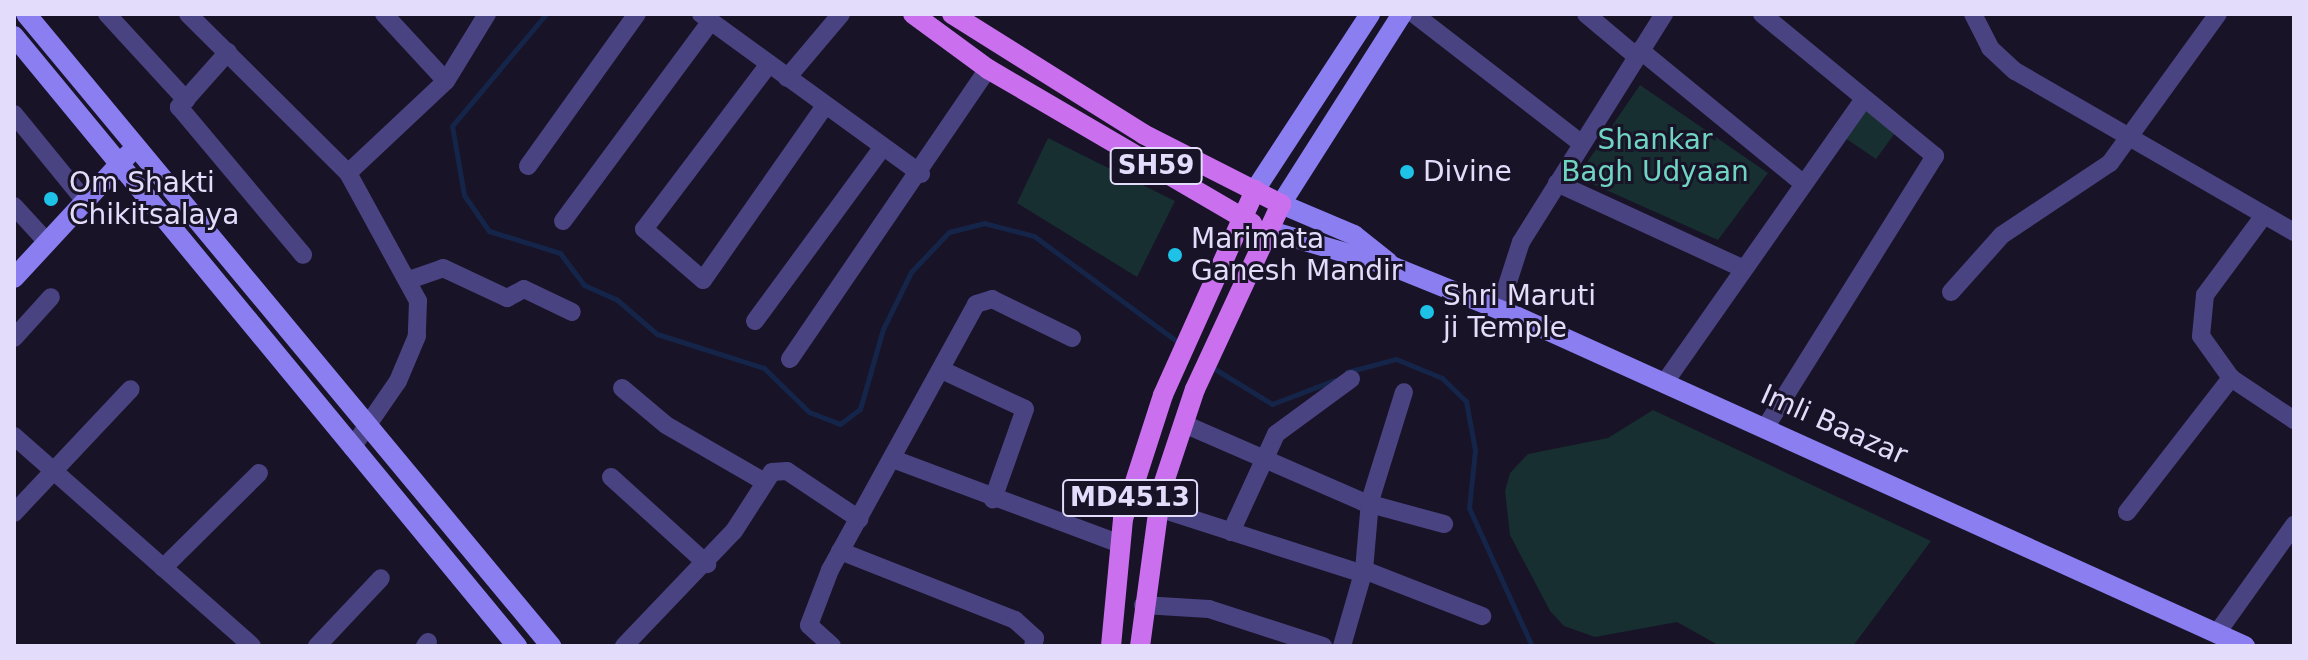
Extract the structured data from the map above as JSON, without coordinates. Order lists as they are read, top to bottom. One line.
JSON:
{"streets":{"main road":["SH59","Imli Baazar","MD4513"]},"crossings":[["SH59","MD4513"]],"parks":["Shankar Bagh Udyaan"],"places":["Divine","Om Shakti Chikitsalaya","Marimata Ganesh Mandir","Shri Maruti ji Temple"]}
